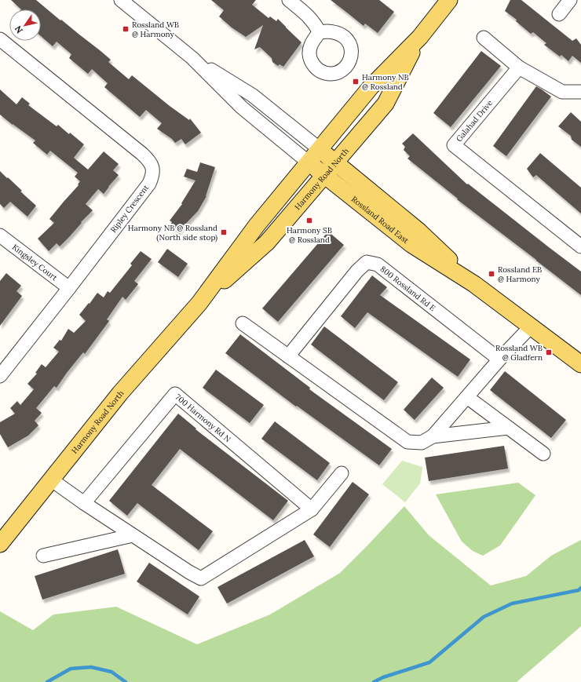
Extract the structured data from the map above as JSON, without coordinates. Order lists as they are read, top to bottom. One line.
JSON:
{"streets":{"main road":["Harmony Road North","Rossland Road East"],"street":["Galahad Drive","Ripley Crescent","Kingsley Court","800 Rossland Rd E","700 Harmony Rd N"]},"crossings":[["Harmony Road North","Rossland Road East"],["Ripley Crescent","Kingsley Court"]],"places":{"transit":["Rossland WB @ Harmony","Harmony NB @ Rossland","Harmony SB @ Rossland","Harmony NB @ Rossland (North side stop)","Rossland EB @ Harmony","Rossland WB @ Gladfern"]},"north":"bottom left"}
